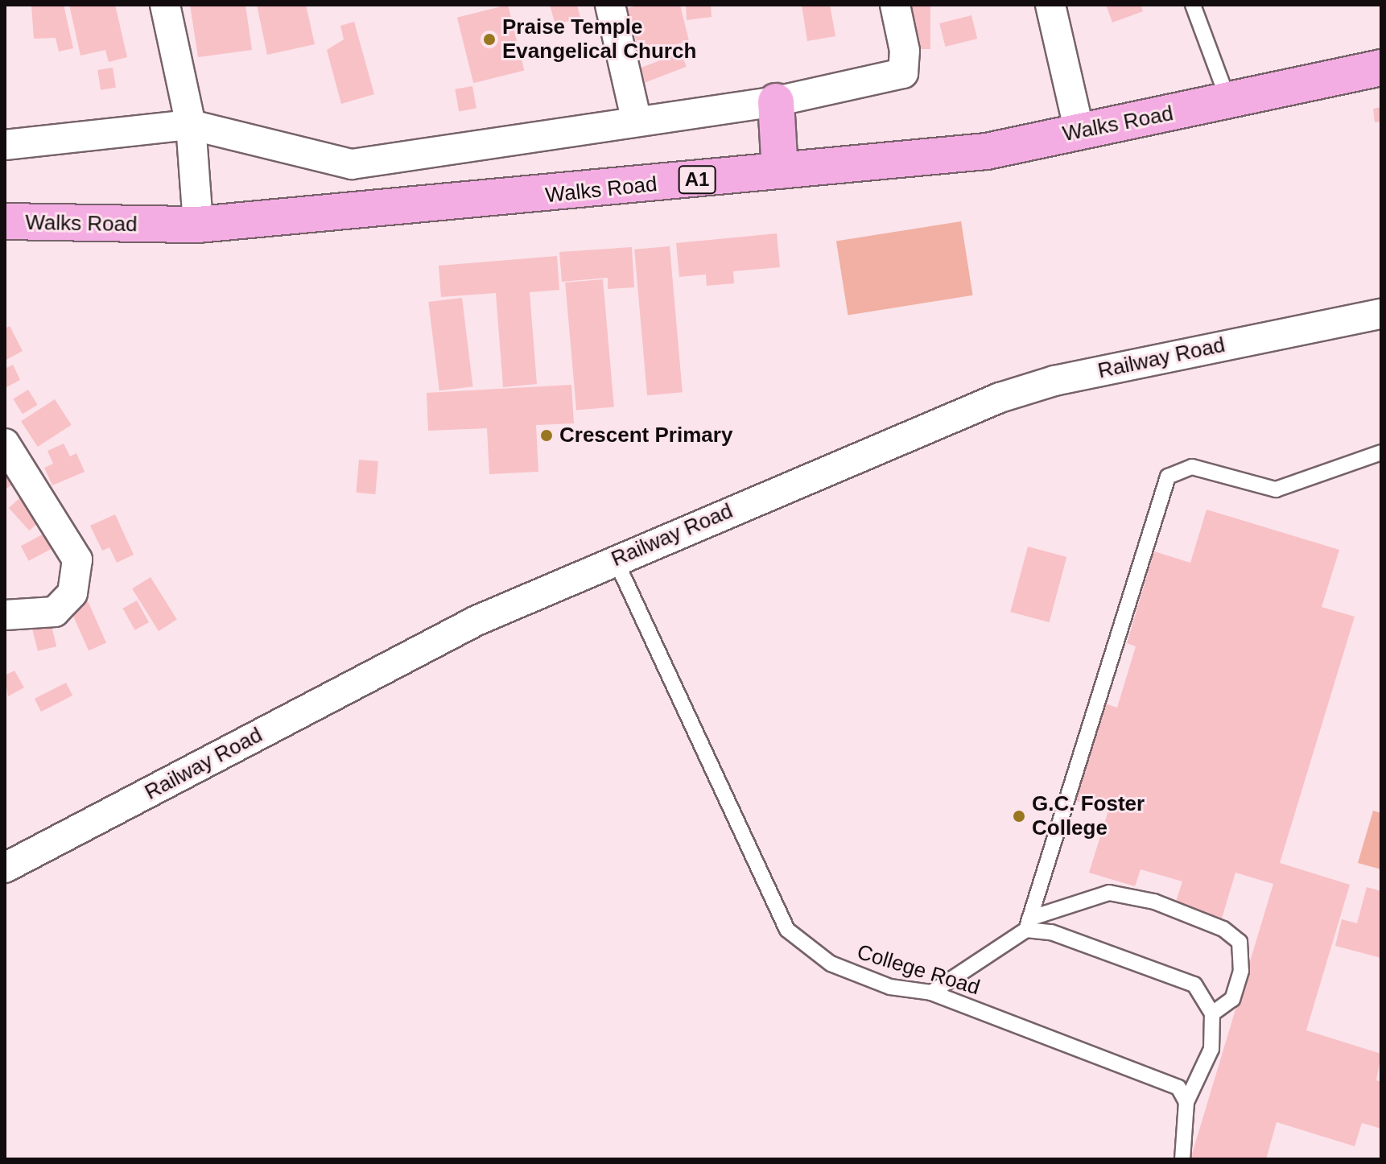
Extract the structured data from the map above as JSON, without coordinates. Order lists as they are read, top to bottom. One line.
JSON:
{"streets":{"main road":["Walks Road","A1"],"street":["Railway Road"],"lane":["College Road"]},"crossings":[["Railway Road","College Road"]],"places":["Praise Temple Evangelical Church","Crescent Primary","G.C. Foster College"]}
